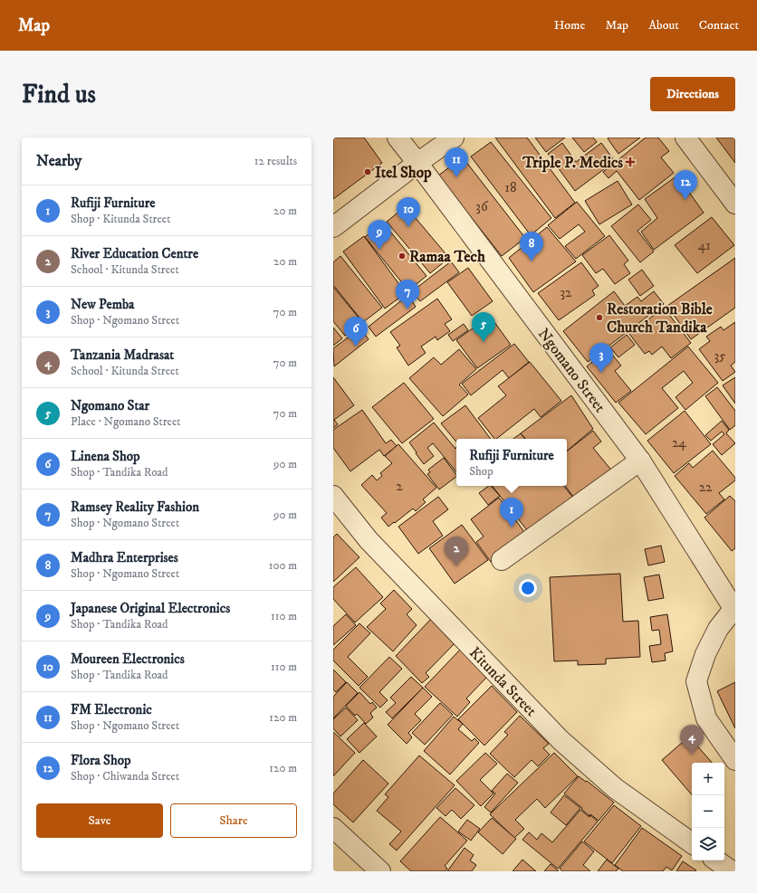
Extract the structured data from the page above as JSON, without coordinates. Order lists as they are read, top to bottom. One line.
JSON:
{"streets":{"street":["Ngomano Street","Kitunda Street"]},"places":{"health":["Triple P. Medics"],"other":["Itel Shop","Ramaa Tech","Restoration Bible Church Tandika"]},"house_numbers":["18","36","41","32","35","24","2","22"],"page":{"header":"Map","nav":["Home","Map","About","Contact"],"buttons":["Directions",["Save","Share"]],"title":"Find us","heading":["Nearby","12 results"],"pins":["11","12","10","9","8","7","5","6","3","1","2","4"],"list":[{"mark":"1","name":"Rufiji Furniture","note":"Shop · Kitunda Street","value":"20 m"},{"mark":"2","name":"River Education Centre","note":"School · Kitunda Street","value":"20 m"},{"mark":"3","name":"New Pemba","note":"Shop · Ngomano Street","value":"70 m"},{"mark":"4","name":"Tanzania Madrasat","note":"School · Kitunda Street","value":"70 m"},{"mark":"5","name":"Ngomano Star","note":"Place · Ngomano Street","value":"70 m"},{"mark":"6","name":"Linena Shop","note":"Shop · Tandika Road","value":"90 m"},{"mark":"7","name":"Ramsey Reality Fashion","note":"Shop · Ngomano Street","value":"90 m"},{"mark":"8","name":"Madhra Enterprises","note":"Shop · Ngomano Street","value":"100 m"},{"mark":"9","name":"Japanese Original Electronics","note":"Shop · Tandika Road","value":"110 m"},{"mark":"10","name":"Moureen Electronics","note":"Shop · Tandika Road","value":"110 m"},{"mark":"11","name":"FM Electronic","note":"Shop · Ngomano Street","value":"120 m"},{"mark":"12","name":"Flora Shop","note":"Shop · Chiwanda Street","value":"120 m"}],"popup":["Rufiji Furniture","Shop"],"map_buttons":["+","−"]}}
